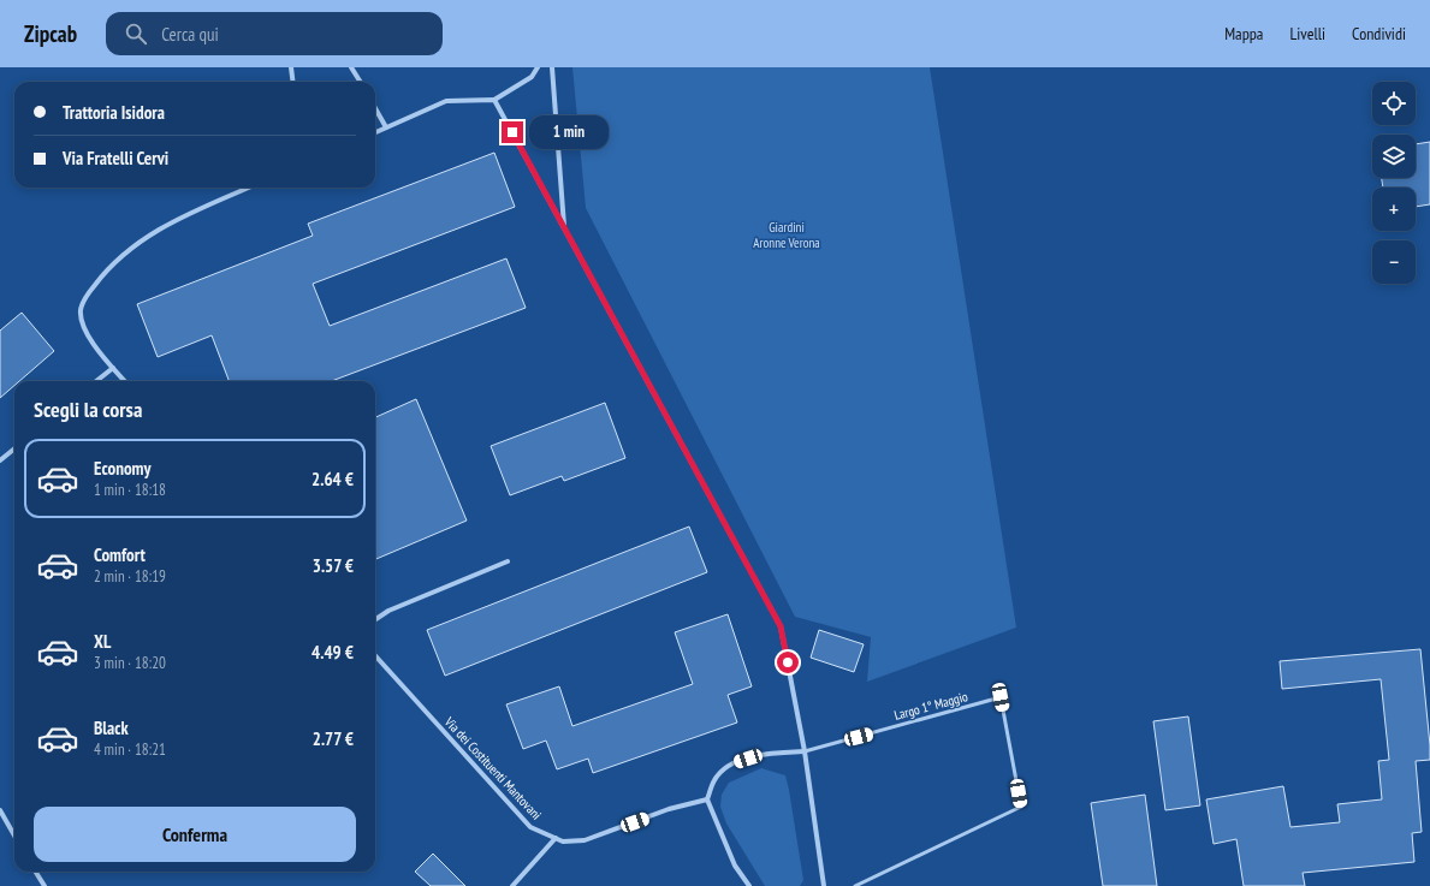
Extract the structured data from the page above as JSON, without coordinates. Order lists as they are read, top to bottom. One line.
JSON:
{"streets":{"street":["Largo 1° Maggio","Via dei Costituenti Mantovani"]},"crossings":[["Largo 1° Maggio","Via dei Costituenti Mantovani"]],"parks":["Giardini Aronne Verona"],"page":{"header":"Zipcab","search":"Cerca qui","nav":["Mappa","Livelli","Condividi"],"map_buttons":["+","−"],"banner":["Trattoria Isidora","Via Fratelli Cervi"],"bubble":"1 min","heading":"Scegli la corsa","list":[{"name":"Economy","note":"1 min · 18:18","value":"2.64 €"},{"name":"Comfort","note":"2 min · 18:19","value":"3.57 €"},{"name":"XL","note":"3 min · 18:20","value":"4.49 €"},{"name":"Black","note":"4 min · 18:21","value":"2.77 €"}],"buttons":"Conferma"}}
